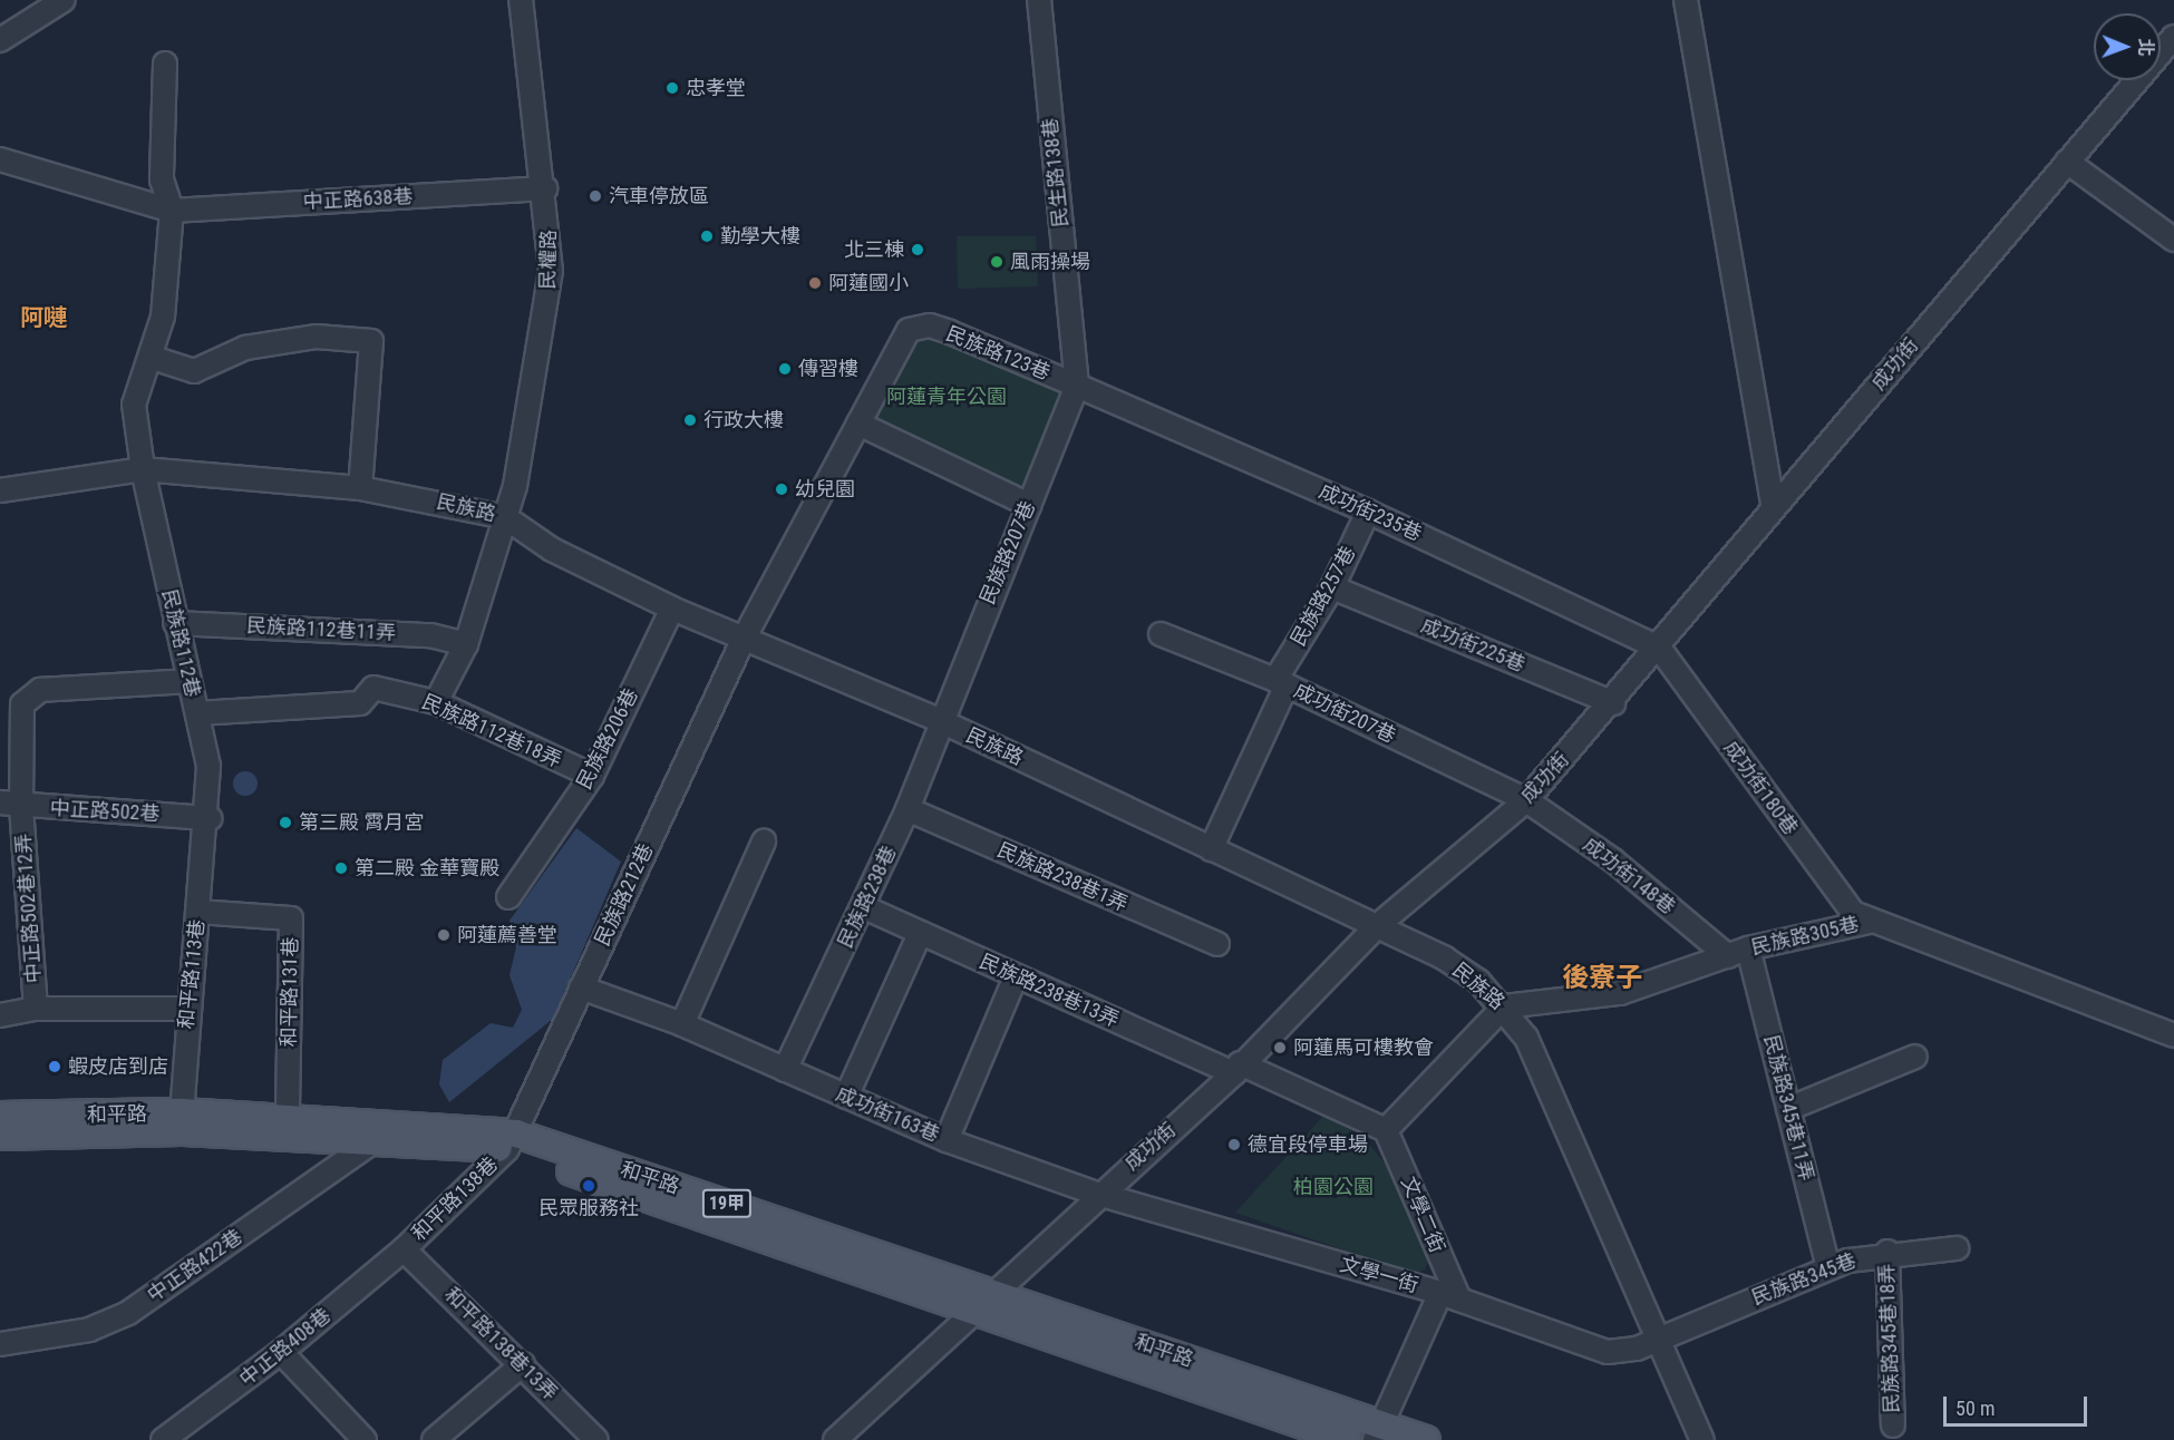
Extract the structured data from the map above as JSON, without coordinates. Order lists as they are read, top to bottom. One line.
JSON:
{"streets":{"main road":["和平路","19甲"],"street":["民生路138巷","中正路638巷","民權路","民族路123巷","成功街","民族路","成功街235巷","民族路207巷","民族路257巷","民族路112巷11弄","民族路112巷","成功街225巷","成功街207巷","民族路112巷18弄","民族路206巷","成功街180巷","中正路502巷","成功街148巷","民族路238巷1弄","民族路212巷","民族路238巷","中正路502巷12弄","民族路305巷","和平路113巷","民族路238巷13弄","和平路131巷","民族路345巷11弄","成功街163巷","和平路138巷","文學二街","中正路422巷","文學一街","民族路345巷","民族路345巷18弄","和平路138巷13弄","中正路408巷"]},"crossings":[["民生路138巷","民族路123巷"],["民生路138巷","成功街235巷"],["民生路138巷","民族路207巷"],["中正路638巷","民權路"],["中正路638巷","民族路112巷"],["民權路","民族路"],["民權路","民族路112巷11弄"],["民權路","民族路112巷18弄"],["民族路123巷","民族路"],["民族路123巷","成功街235巷"],["民族路123巷","民族路207巷"],["民族路123巷","民族路212巷"],["成功街","民族路"],["成功街","成功街235巷"],["成功街","成功街225巷"],["成功街","成功街207巷"],["成功街","成功街180巷"],["成功街","成功街148巷"],["成功街","民族路238巷13弄"],["成功街","和平路"],["成功街","成功街163巷"],["成功街","文學一街"],["民族路","民族路207巷"],["民族路","民族路257巷"],["民族路","民族路112巷"],["民族路","民族路206巷"],["民族路","民族路212巷"],["民族路","民族路238巷"],["民族路","民族路305巷"],["民族路","文學一街"],["民族路","民族路345巷"],["成功街235巷","民族路207巷"],["成功街235巷","民族路257巷"],["成功街235巷","成功街180巷"],["民族路207巷","民族路238巷"],["民族路257巷","成功街225巷"],["民族路257巷","成功街207巷"],["民族路112巷11弄","民族路112巷"],["民族路112巷","民族路112巷18弄"],["民族路112巷","中正路502巷"],["民族路112巷","中正路502巷12弄"],["民族路112巷","和平路113巷"],["成功街207巷","成功街148巷"],["民族路112巷18弄","民族路206巷"],["成功街180巷","民族路305巷"],["中正路502巷","中正路502巷12弄"],["中正路502巷","和平路113巷"],["成功街148巷","民族路305巷"],["成功街148巷","民族路345巷11弄"],["民族路238巷1弄","民族路238巷"],["民族路212巷","和平路"],["民族路212巷","成功街163巷"],["民族路212巷","和平路138巷"],["民族路238巷","民族路238巷13弄"],["民族路238巷","成功街163巷"],["民族路305巷","民族路345巷11弄"],["和平路113巷","和平路131巷"],["和平路113巷","和平路"],["和平路131巷","和平路"],["民族路345巷11弄","民族路345巷"],["和平路","和平路138巷"],["和平路","中正路422巷"],["成功街163巷","文學一街"],["和平路138巷","和平路138巷13弄"],["和平路138巷","中正路408巷"],["文學二街","文學一街"],["文學一街","民族路345巷"],["民族路345巷","民族路345巷18弄"],["和平路138巷13弄","中正路408巷"]],"districts":["阿嗹","後寮子"],"parks":["阿蓮青年公園","柏園公園"],"places":["忠孝堂","汽車停放區","勤學大樓","北三棟","風雨操場","阿蓮國小","傳習樓","行政大樓","幼兒園","第三殿 霄月宮","第二殿 金華寶殿","阿蓮薦善堂","阿蓮馬可樓教會","蝦皮店到店","德宜段停車場","民眾服務社"],"scale_bar":"50 m","north":"right"}
